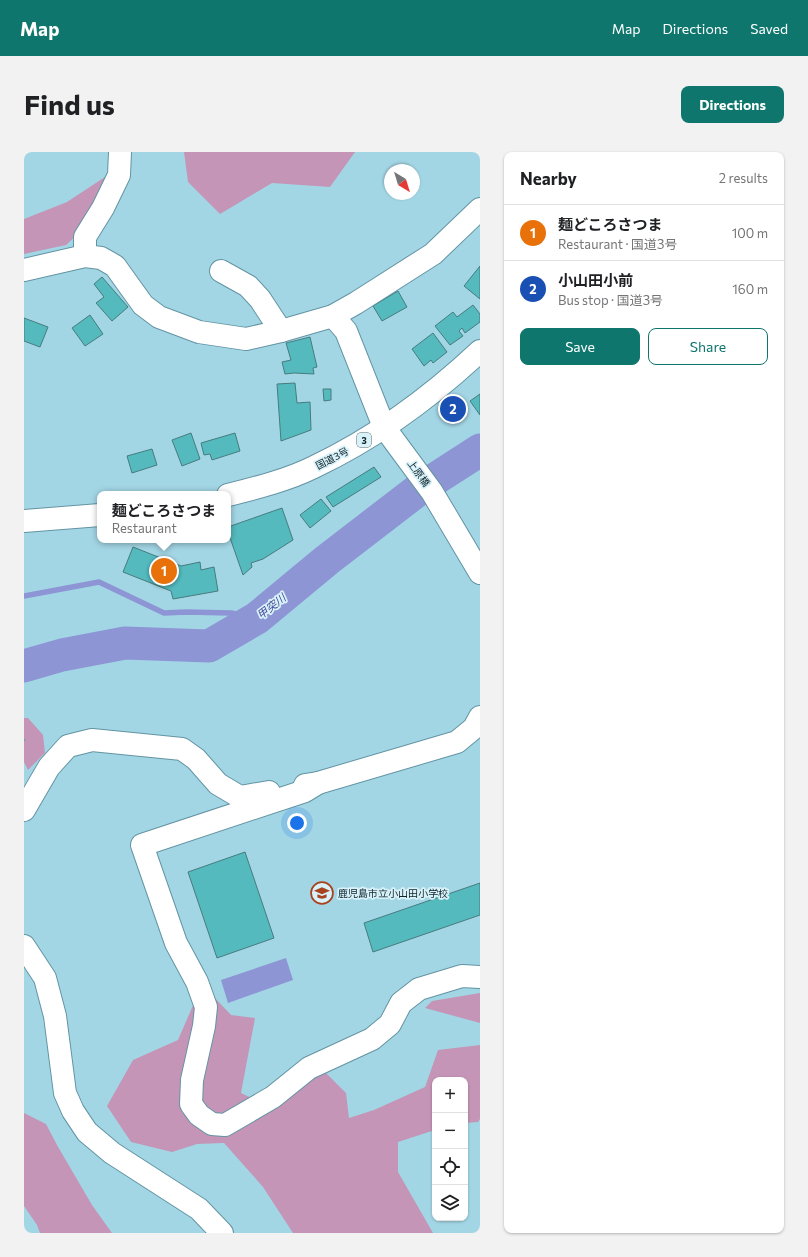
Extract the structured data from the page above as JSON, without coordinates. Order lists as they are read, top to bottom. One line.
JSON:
{"streets":{"main road":["3","国道3号","上原橋"]},"crossings":[["国道3号","上原橋"]],"water":["甲突川"],"places":{"school or university":["鹿児島市立小山田小学校"]},"north":"bottom right","page":{"header":"Map","nav":["Map","Directions","Saved"],"buttons":["Directions",["Save","Share"]],"title":"Find us","heading":["Nearby","2 results"],"list":[{"mark":"1","name":"麺どころさつま","note":"Restaurant · 国道3号","value":"100 m"},{"mark":"2","name":"小山田小前","note":"Bus stop · 国道3号","value":"160 m"}],"pins":["2","1"],"popup":["麺どころさつま","Restaurant"],"map_buttons":["+","−"]}}
